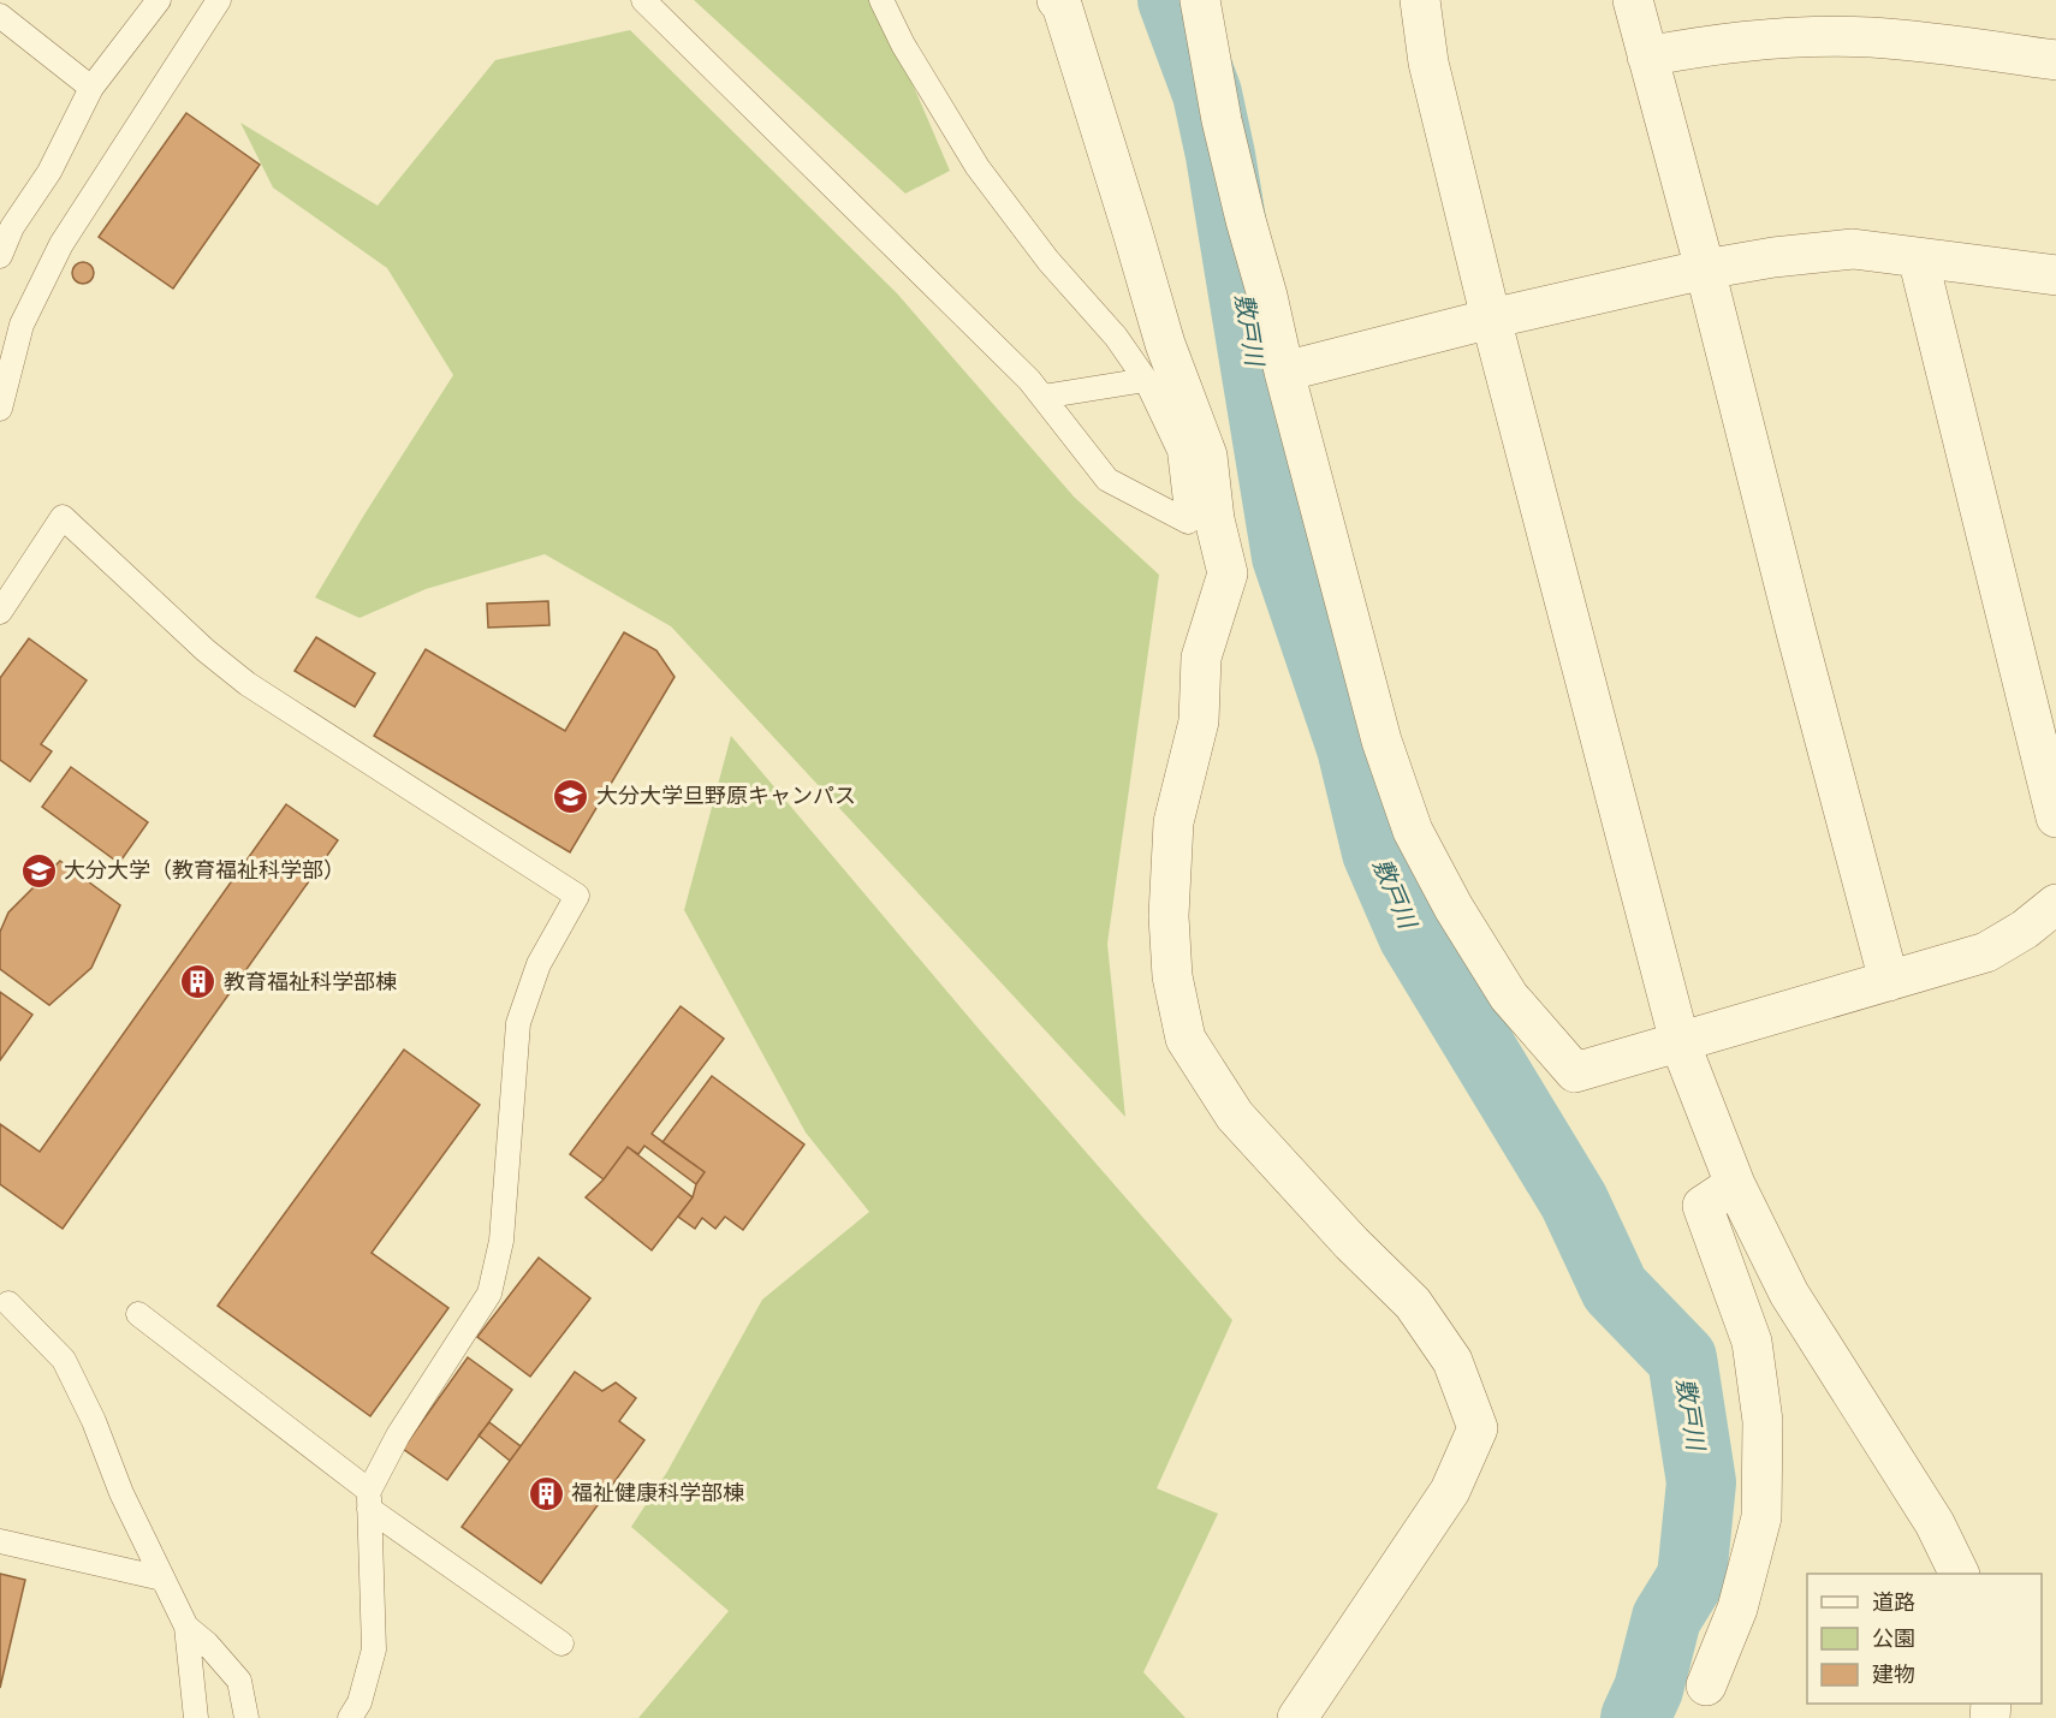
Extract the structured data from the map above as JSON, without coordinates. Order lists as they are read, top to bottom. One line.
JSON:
{"water":["敷戸川"],"places":{"school or university":["大分大学旦野原キャンパス","大分大学（教育福祉科学部）"],"building":["教育福祉科学部棟","福祉健康科学部棟"]},"legend":["道路","公園","建物"]}
